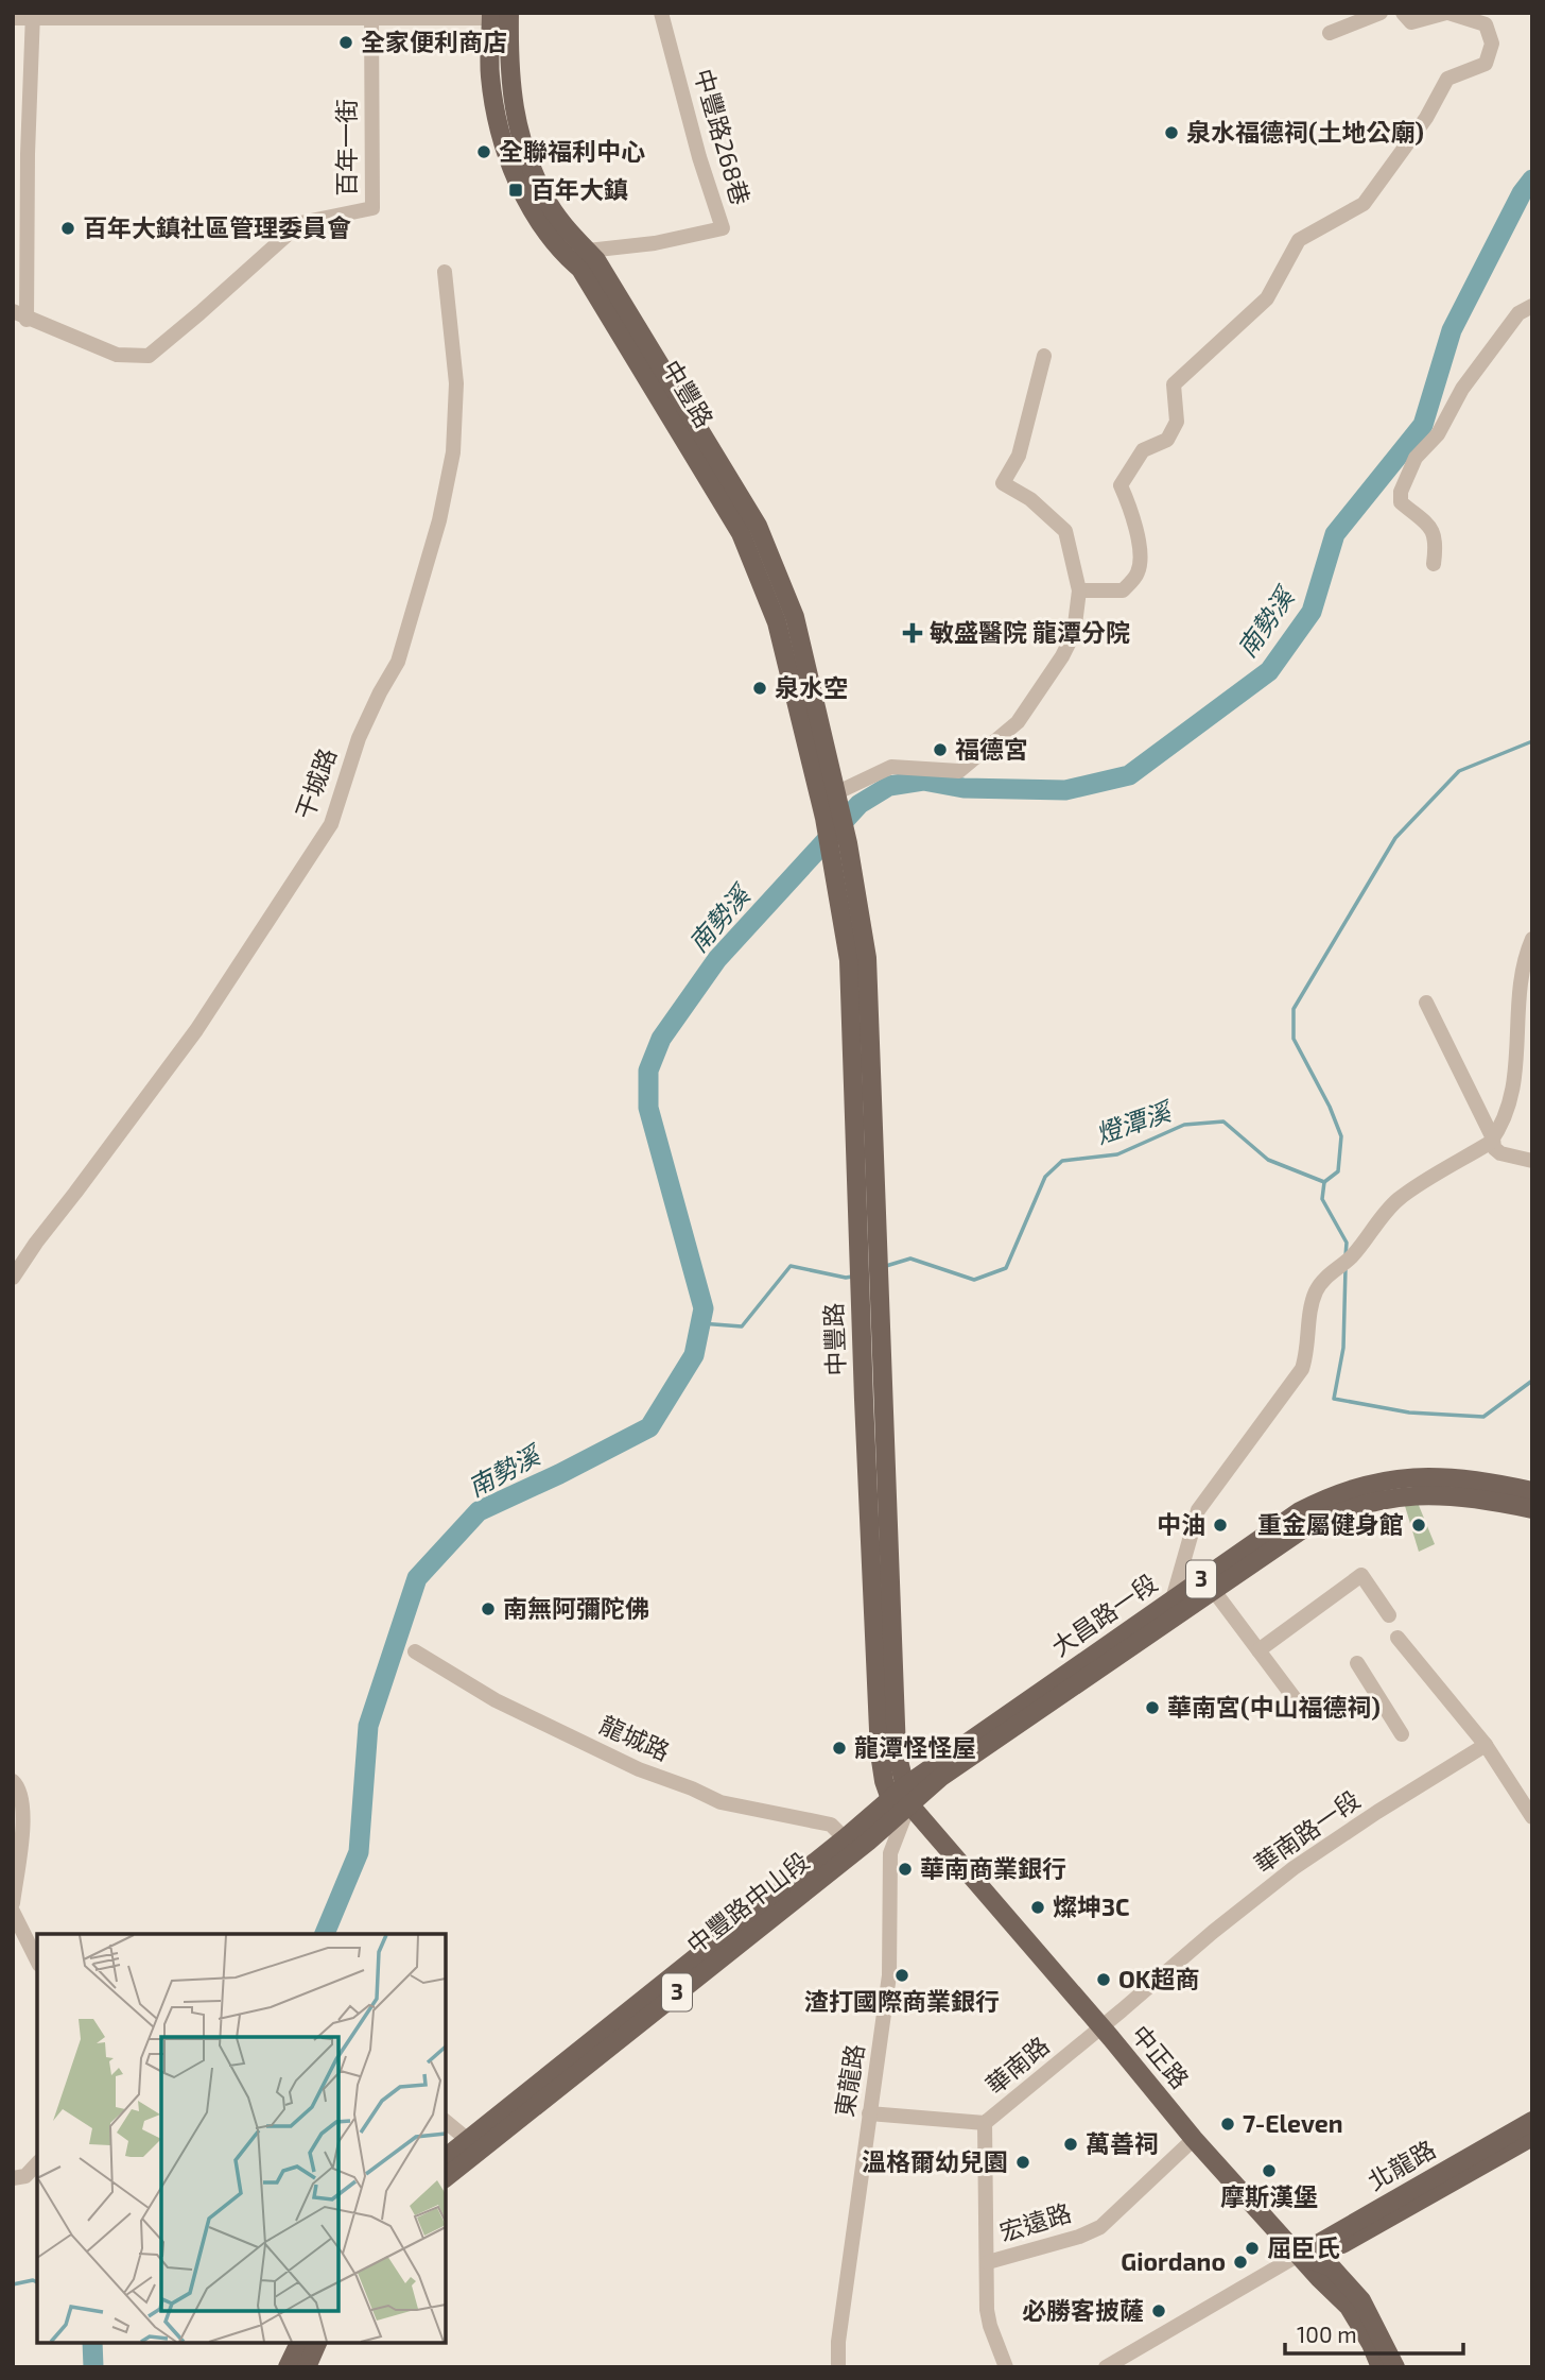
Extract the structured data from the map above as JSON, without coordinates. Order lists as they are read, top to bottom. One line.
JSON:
{"streets":{"main road":["中豐路","3","大昌路一段","中豐路中山段","中正路","北龍路"],"street":["中豐路268巷","百年一街","干城路","龍城路","華南路一段","華南路","東龍路","宏遠路"]},"crossings":[["中豐路268巷","中豐路"],["中豐路","大昌路一段"],["中豐路","中豐路中山段"],["中豐路","中正路"],["中豐路","東龍路"],["大昌路一段","中豐路中山段"],["大昌路一段","中正路"],["大昌路一段","東龍路"],["龍城路","中豐路中山段"],["華南路一段","中正路"],["華南路一段","華南路"],["中豐路中山段","中正路"],["中豐路中山段","東龍路"],["中正路","華南路"],["中正路","東龍路"],["中正路","北龍路"],["中正路","宏遠路"],["華南路","東龍路"]],"water":["南勢溪","燈潭溪"],"places":{"other":["全家便利商店","泉水福德祠(土地公廟)","全聯福利中心","百年大鎮社區管理委員會","泉水空","福德宮","中油","重金屬健身館","南無阿彌陀佛","華南宮(中山福德祠)","龍潭怪怪屋","華南商業銀行","燦坤3C","渣打國際商業銀行","OK超商","7-Eleven","萬善祠","溫格爾幼兒園","摩斯漢堡","屈臣氏","Giordano","必勝客披薩"],"transit":["百年大鎮"],"health":["敏盛醫院 龍潭分院"]},"scale_bar":"100 m"}
